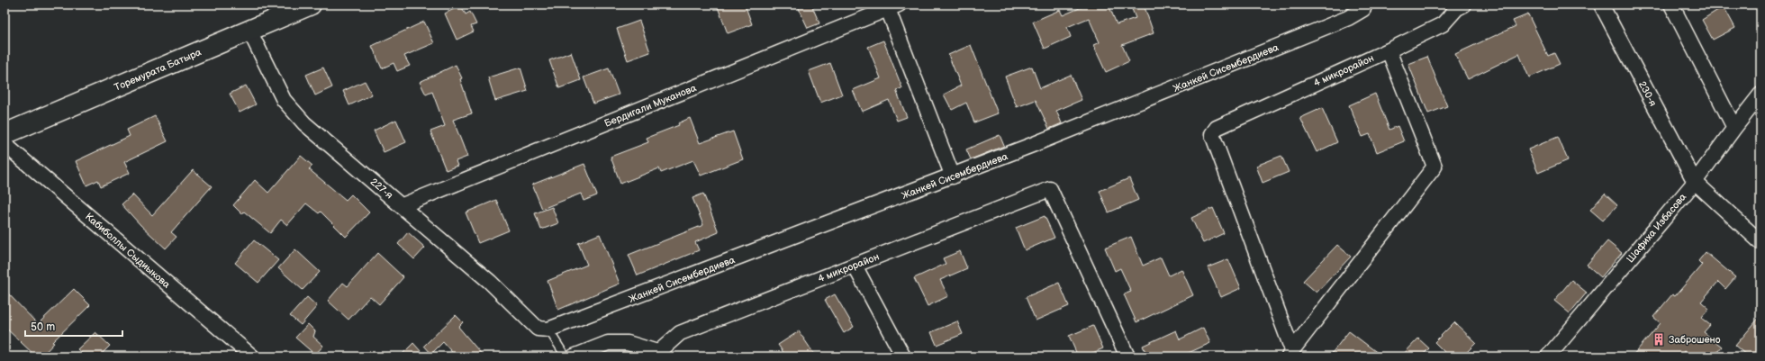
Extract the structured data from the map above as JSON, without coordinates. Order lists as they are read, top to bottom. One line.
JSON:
{"streets":{"street":["Жанкей Сисембердиева","Торемурата Батыра","4 микрорайон","230-я","Бердигали Муканова","227-я","Шафиха Избасова","Кабиболлы Сыдиыкова"]},"crossings":[["Жанкей Сисембердиева","227-я"],["Торемурата Батыра","227-я"],["230-я","Шафиха Избасова"],["Бердигали Муканова","227-я"]],"places":{"building":["Заброшено"]},"scale_bar":"50 m"}
